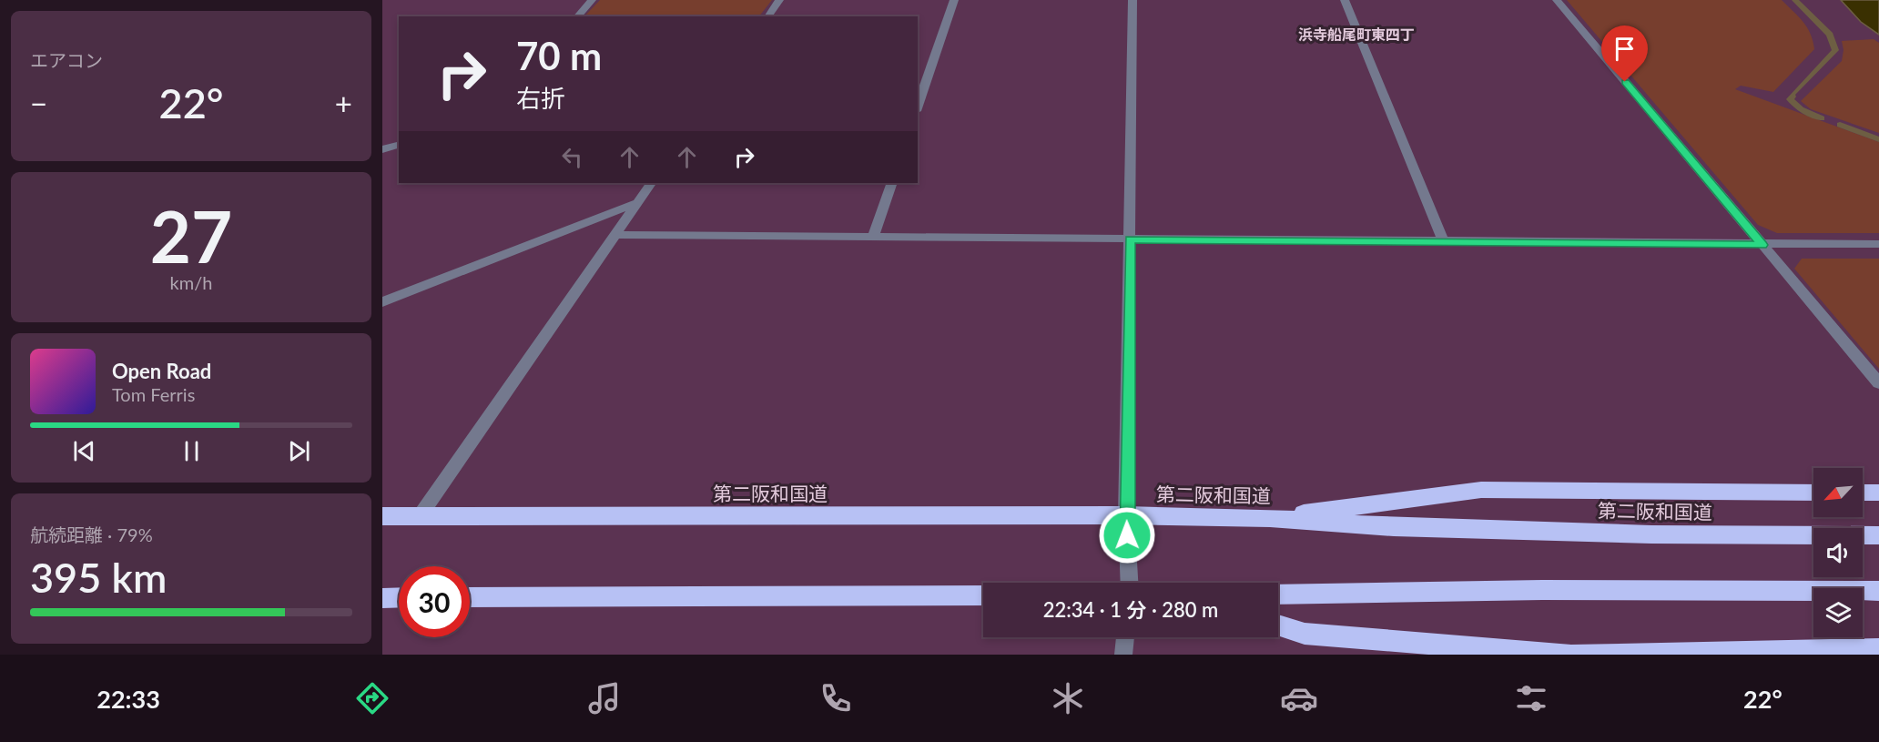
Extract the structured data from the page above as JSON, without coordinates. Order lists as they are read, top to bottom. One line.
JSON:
{"streets":{"highway":["第二阪和国道"]},"districts":["浜寺船尾町東四丁"],"north":"bottom left","page":{"tile":["エアコン",["27","km/h"],["航続距離 · 79%","395 km"]],"turn":["70 m","右折"],"heat":["−","22°","+"],"song":["Open Road","Tom Ferris"],"limit":"30","trip":"22:34 · 1 分 · 280 m","tabs":["22:33","22°"]}}
